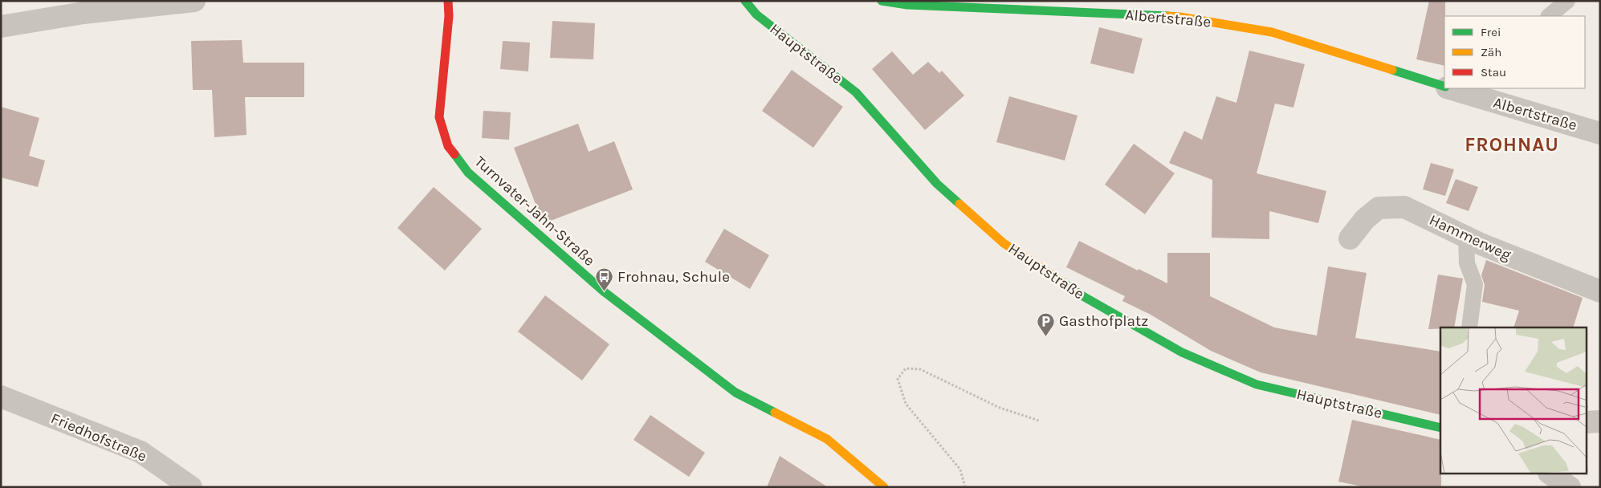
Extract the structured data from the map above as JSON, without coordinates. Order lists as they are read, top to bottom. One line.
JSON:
{"streets":{"street":["Albertstraße","Hauptstraße","Turnvater-Jahn-Straße","Hammerweg","Friedhofstraße"]},"districts":["FROHNAU"],"places":{"bus stop":["Frohnau, Schule"],"parking":["Gasthofplatz"]},"legend":["Frei","Zäh","Stau"]}
